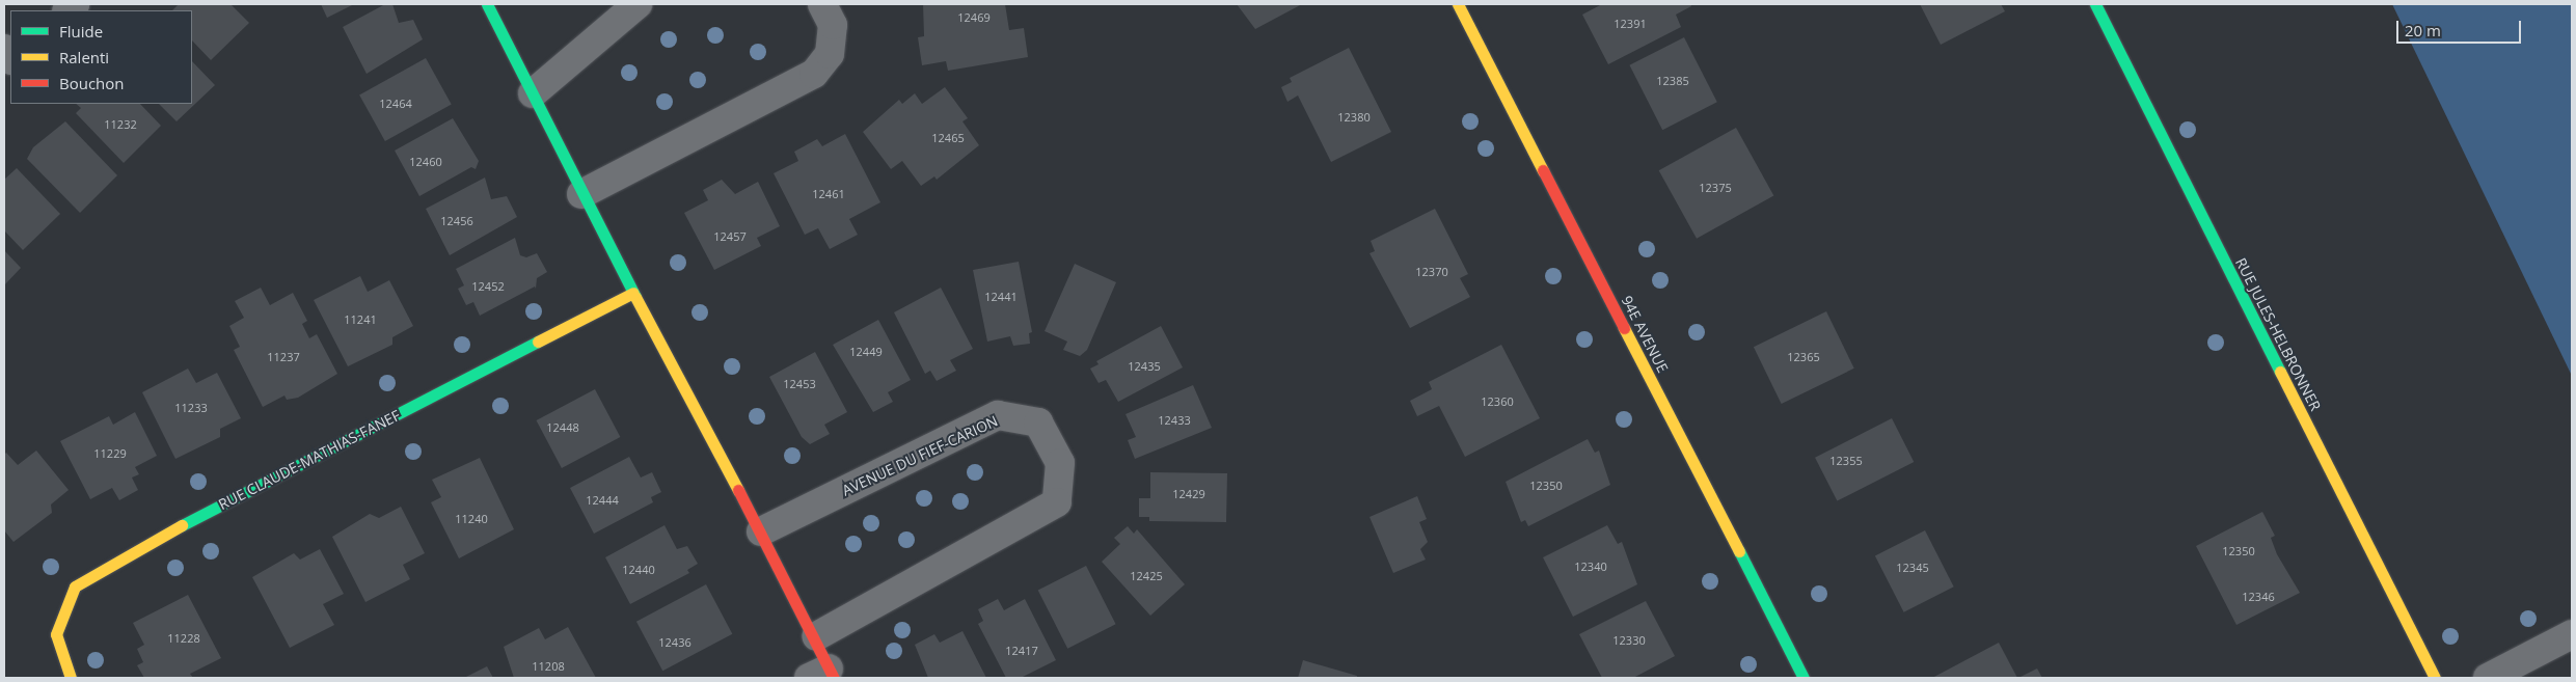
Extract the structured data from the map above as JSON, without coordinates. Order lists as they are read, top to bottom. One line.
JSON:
{"streets":{"street":["94E AVENUE","RUE JULES-HELBRONNER","AVENUE DU FIEF-CARION","RUE CLAUDE-MATHIAS-FANEF"]},"house_numbers":["12469","12391","12385","12464","12380","11232","12465","12460","12375","12461","12456","12457","12370","12452","12441","11241","12449","11237","12365","12435","12453","12360","11233","12433","12448","11229","12355","12350","12429","12444","11240","12350","12340","12345","12440","12425","12346","11228","12330","12436","12417","11208"],"legend":["Fluide","Ralenti","Bouchon"],"scale_bar":"20 m"}
